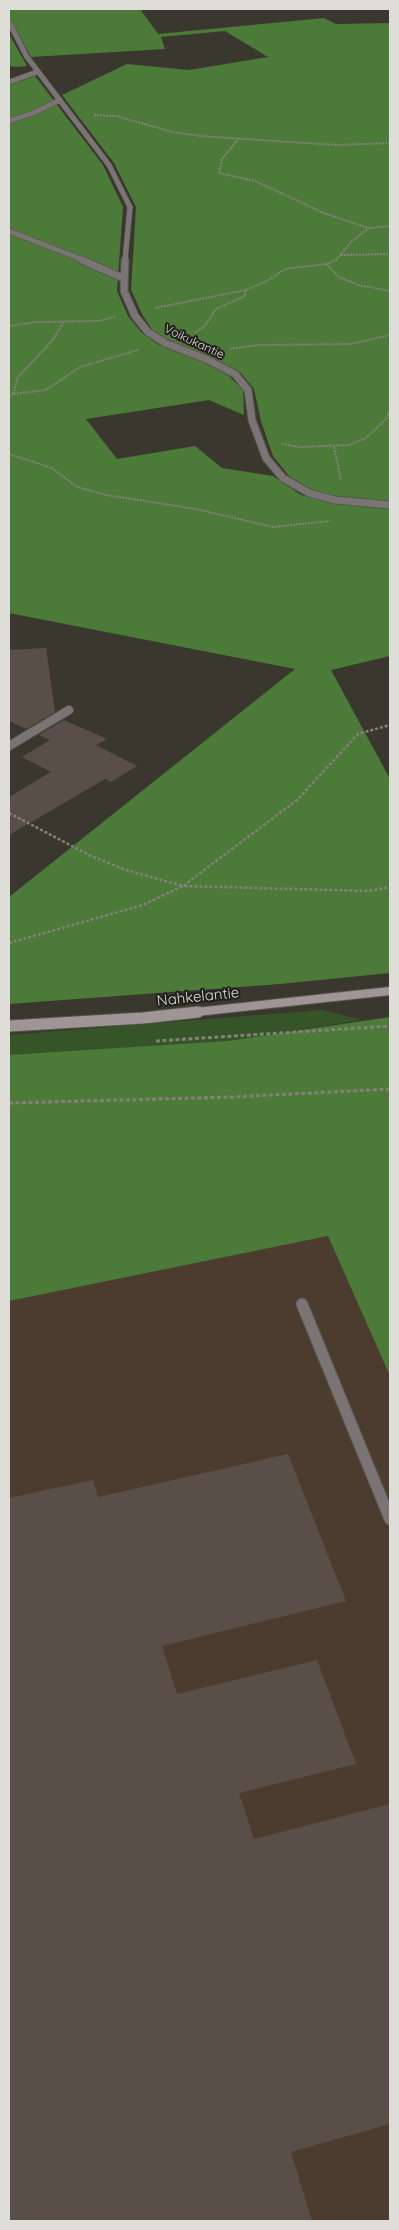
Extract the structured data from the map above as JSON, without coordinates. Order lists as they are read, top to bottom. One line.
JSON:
{"streets":{"main road":["Nahkelantie"],"street":["Voikukantie"]}}
